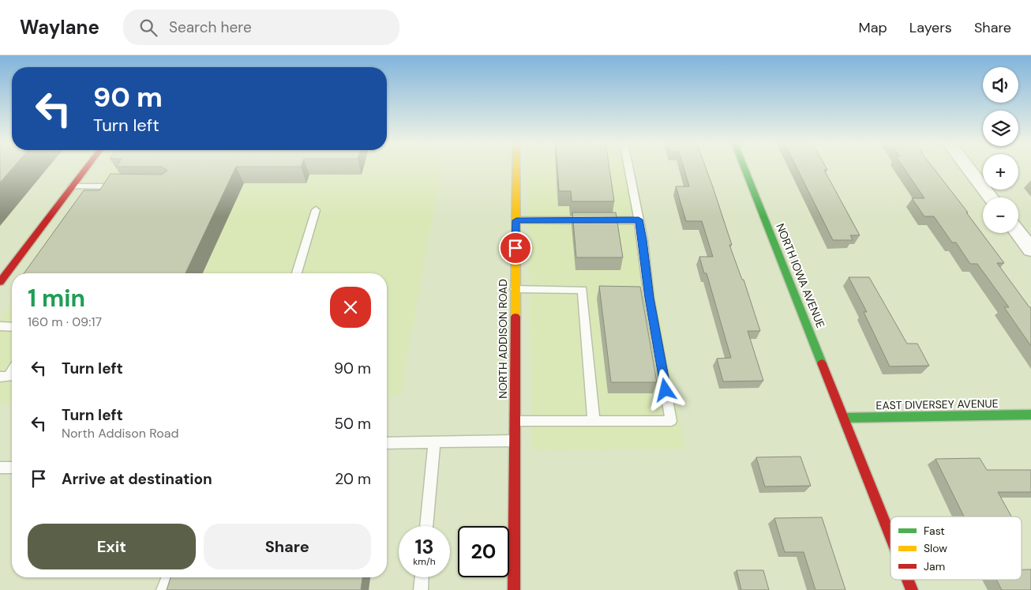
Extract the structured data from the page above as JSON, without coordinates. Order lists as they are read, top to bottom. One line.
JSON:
{"streets":{"street":["NORTH IOWA AVENUE","NORTH ADDISON ROAD","EAST DIVERSEY AVENUE"]},"crossings":[["NORTH IOWA AVENUE","EAST DIVERSEY AVENUE"]],"legend":["Fast","Slow","Jam"],"page":{"header":"Waylane","search":"Search here","nav":["Map","Layers","Share"],"map_buttons":["+","−"],"turn":["90 m","Turn left"],"heading":["1 min","160 m · 09:17"],"list":[{"name":"Turn left","value":"90 m"},{"name":"Turn left","note":"North Addison Road","value":"50 m"},{"name":"Arrive at destination","value":"20 m"}],"buttons":["Exit","Share"],"speed":"13 km/h","limit":"20"}}
